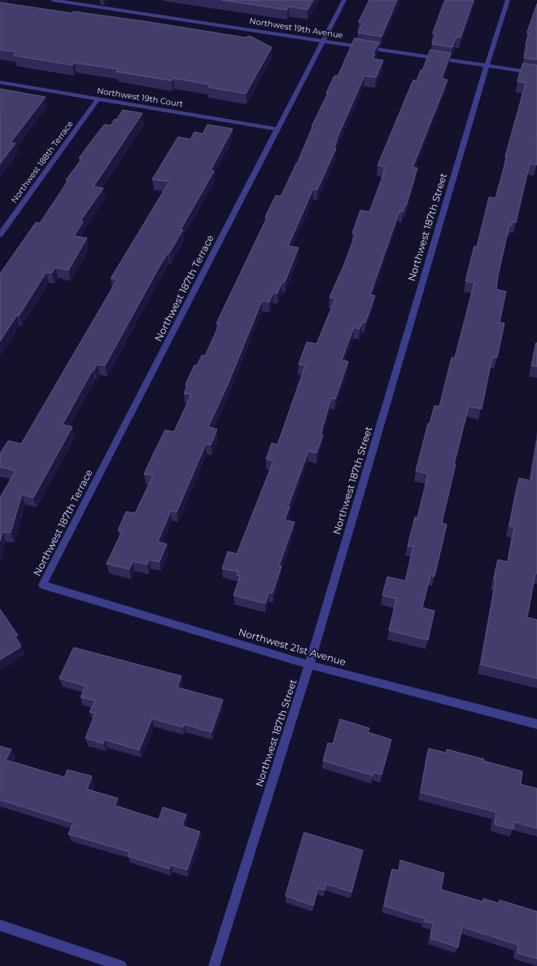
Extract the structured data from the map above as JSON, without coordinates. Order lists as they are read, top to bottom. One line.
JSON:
{"streets":{"street":["Northwest 19th Avenue","Northwest 19th Court","Northwest 188th Terrace","Northwest 187th Street","Northwest 187th Terrace","Northwest 21st Avenue"]},"crossings":[["Northwest 19th Avenue","Northwest 187th Street"],["Northwest 19th Avenue","Northwest 187th Terrace"],["Northwest 19th Court","Northwest 188th Terrace"],["Northwest 19th Court","Northwest 187th Terrace"],["Northwest 187th Street","Northwest 21st Avenue"],["Northwest 187th Terrace","Northwest 21st Avenue"]]}
